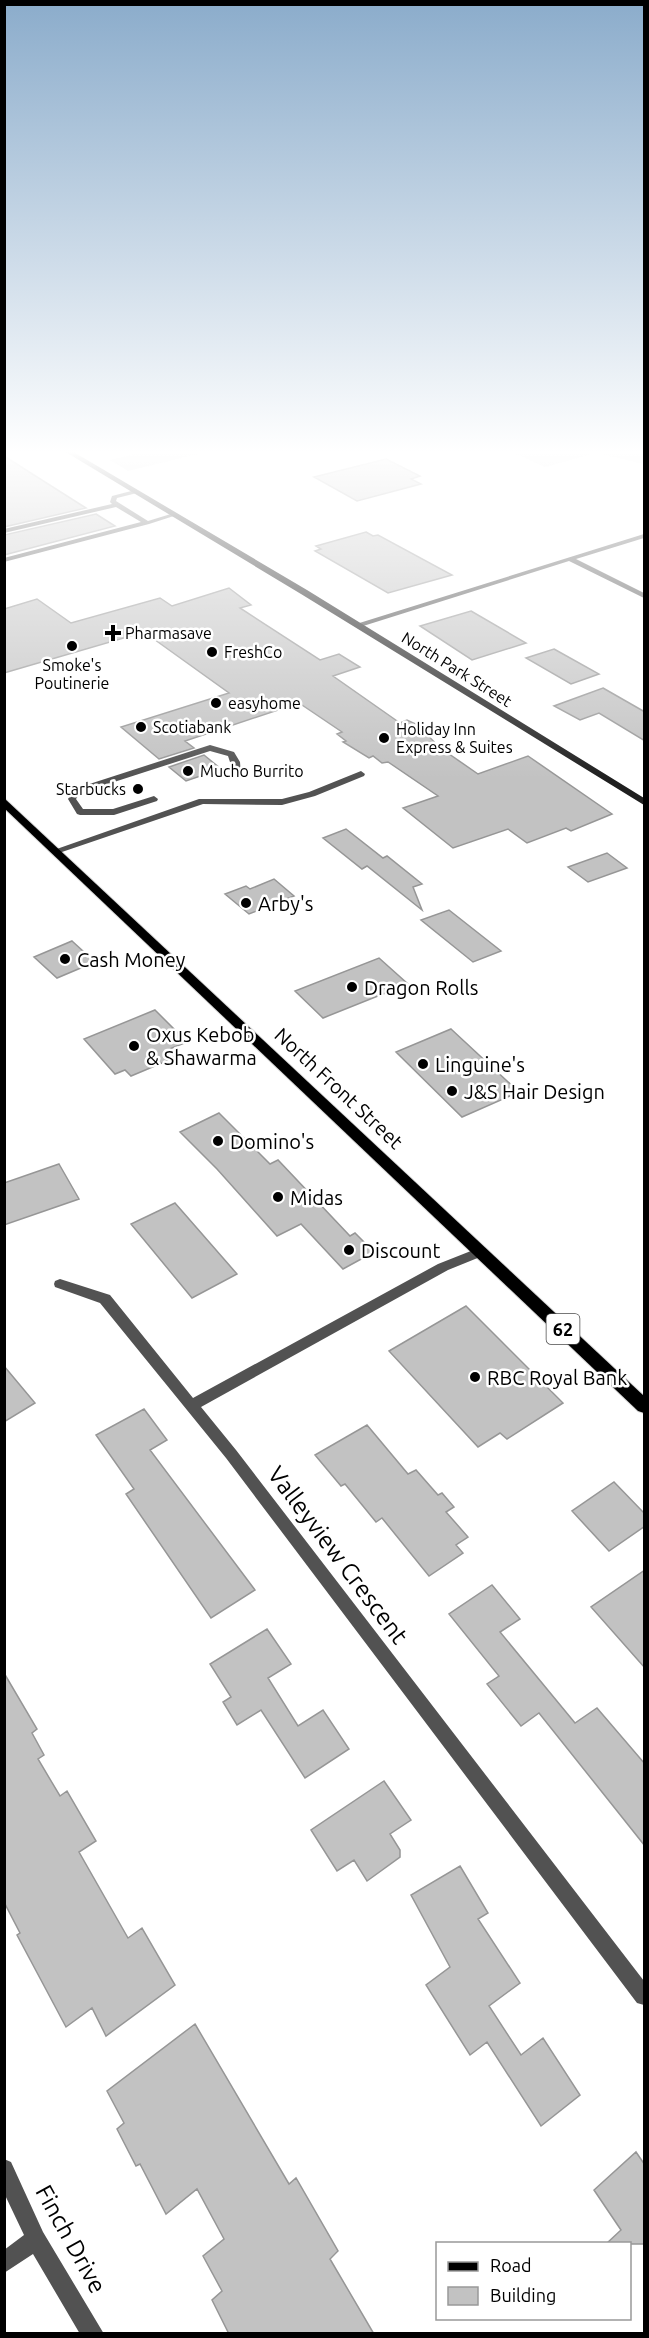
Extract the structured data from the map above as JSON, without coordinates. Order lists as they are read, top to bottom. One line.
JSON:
{"streets":{"main road":["North Front Street","62"],"street":["North Park Street","Valleyview Crescent","Finch Drive"]},"places":{"health":["Pharmasave"],"other":["Smoke's Poutinerie","FreshCo","easyhome","Scotiabank","Holiday Inn Express & Suites","Mucho Burrito","Starbucks","Arby's","Cash Money","Dragon Rolls","Oxus Kebob & Shawarma","Linguine's","J&S Hair Design","Domino's","Midas","Discount","RBC Royal Bank"]},"legend":["Road","Building"]}
